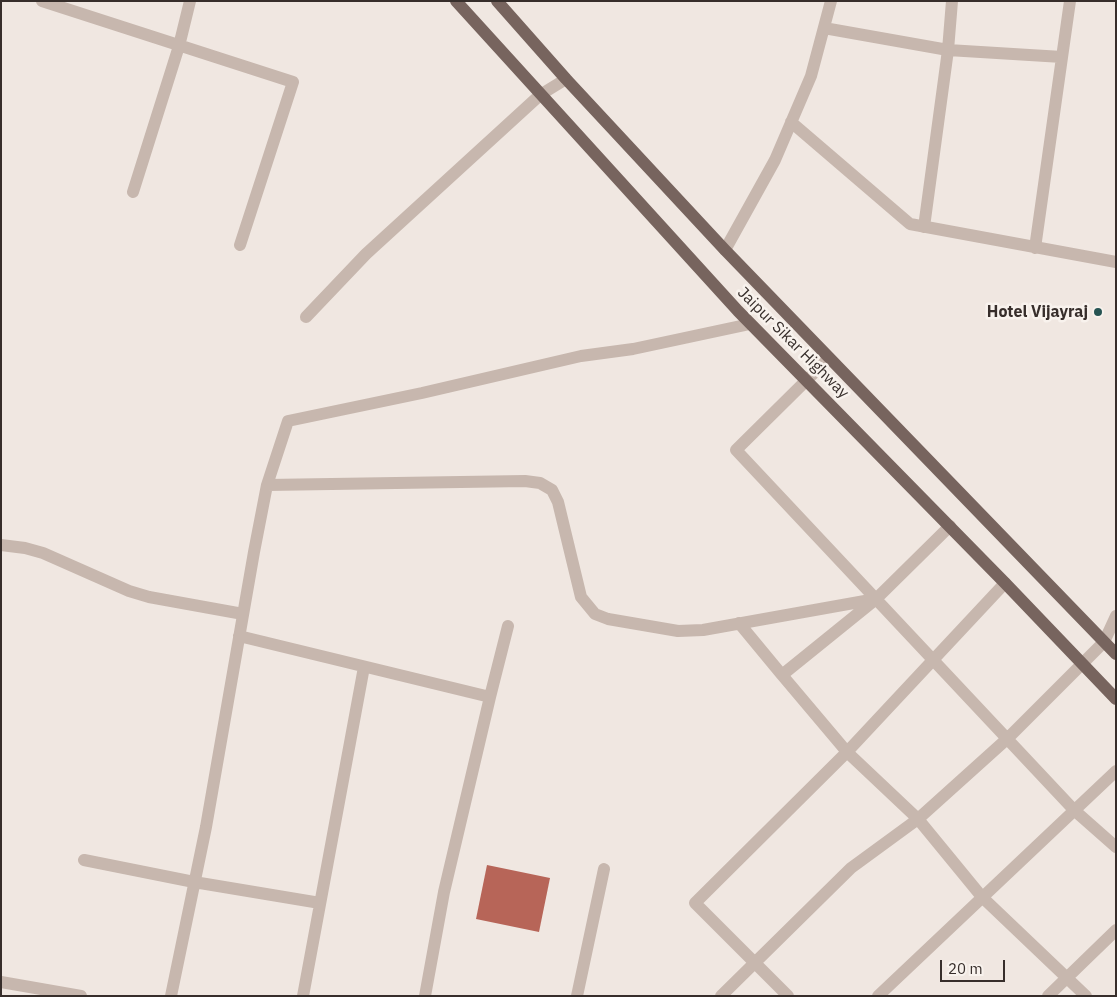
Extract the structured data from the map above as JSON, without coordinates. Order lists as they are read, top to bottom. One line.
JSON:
{"streets":{"main road":["Jaipur Sikar Highway"]},"places":["Hotel Vijayraj"],"scale_bar":"20 m"}
